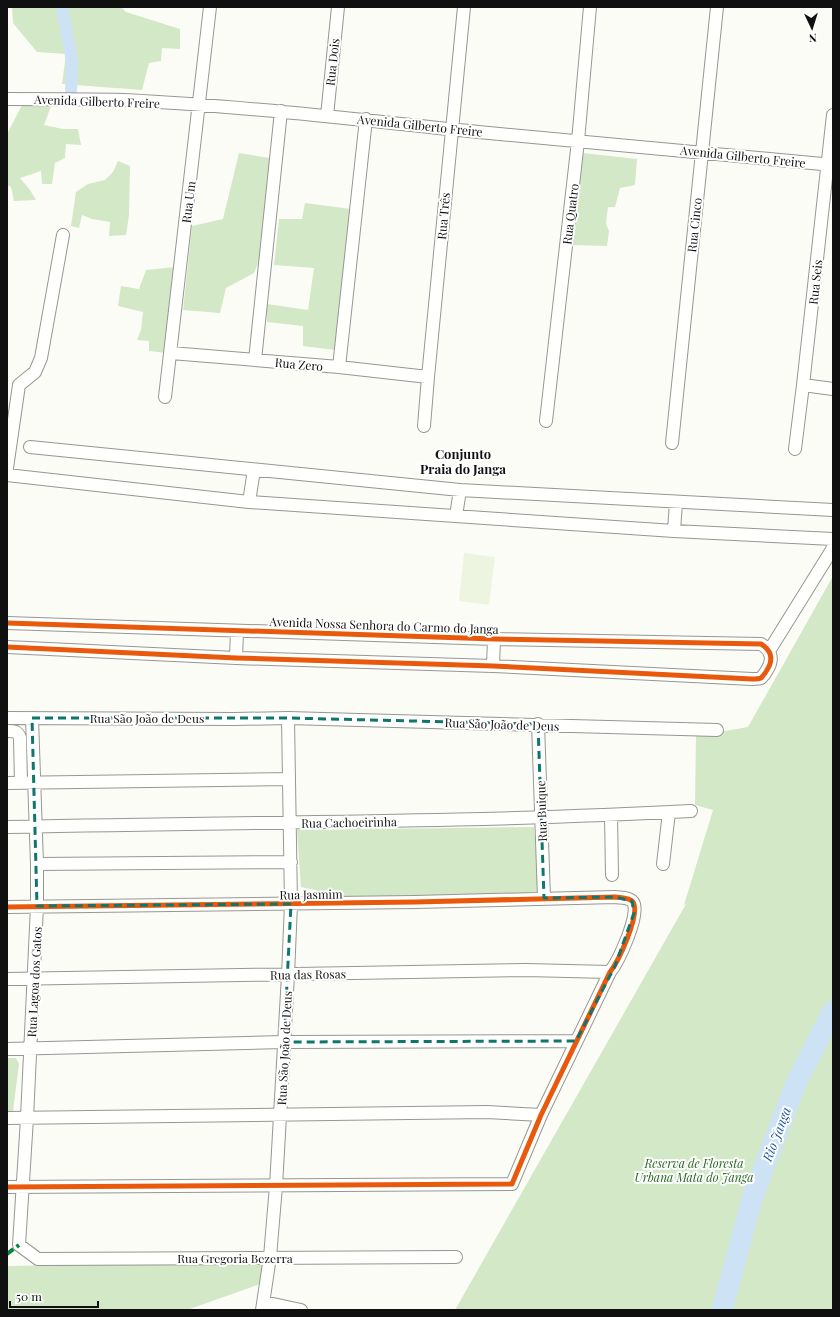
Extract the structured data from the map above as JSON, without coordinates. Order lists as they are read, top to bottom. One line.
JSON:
{"streets":{"street":["Rua Dois","Avenida Gilberto Freire","Rua Um","Rua Quatro","Rua Três","Rua Cinco","Rua Seis","Rua Zero","Avenida Nossa Senhora do Carmo do Janga","Rua São João de Deus","Rua Buique","Rua Cachoeirinha","Rua Jasmim","Rua das Rosas","Rua Lagoa dos Gatos","Rua Gregoria Bezerra"]},"crossings":[["Rua Dois","Avenida Gilberto Freire"],["Avenida Gilberto Freire","Rua Um"],["Avenida Gilberto Freire","Rua Quatro"],["Avenida Gilberto Freire","Rua Três"],["Avenida Gilberto Freire","Rua Cinco"],["Avenida Gilberto Freire","Rua Seis"],["Rua Um","Rua Zero"],["Rua Três","Rua Zero"],["Rua São João de Deus","Rua Buique"],["Rua São João de Deus","Rua Cachoeirinha"],["Rua São João de Deus","Rua Jasmim"],["Rua São João de Deus","Rua das Rosas"],["Rua São João de Deus","Rua Lagoa dos Gatos"],["Rua São João de Deus","Rua Gregoria Bezerra"],["Rua Buique","Rua Cachoeirinha"],["Rua Buique","Rua Jasmim"],["Rua Cachoeirinha","Rua Lagoa dos Gatos"],["Rua Jasmim","Rua das Rosas"],["Rua Jasmim","Rua Lagoa dos Gatos"],["Rua das Rosas","Rua Lagoa dos Gatos"],["Rua Lagoa dos Gatos","Rua Gregoria Bezerra"]],"districts":["Conjunto Praia do Janga"],"water":["Rio Janga"],"parks":["Reserva de Floresta Urbana Mata do Janga"],"scale_bar":"50 m","north":"bottom"}
